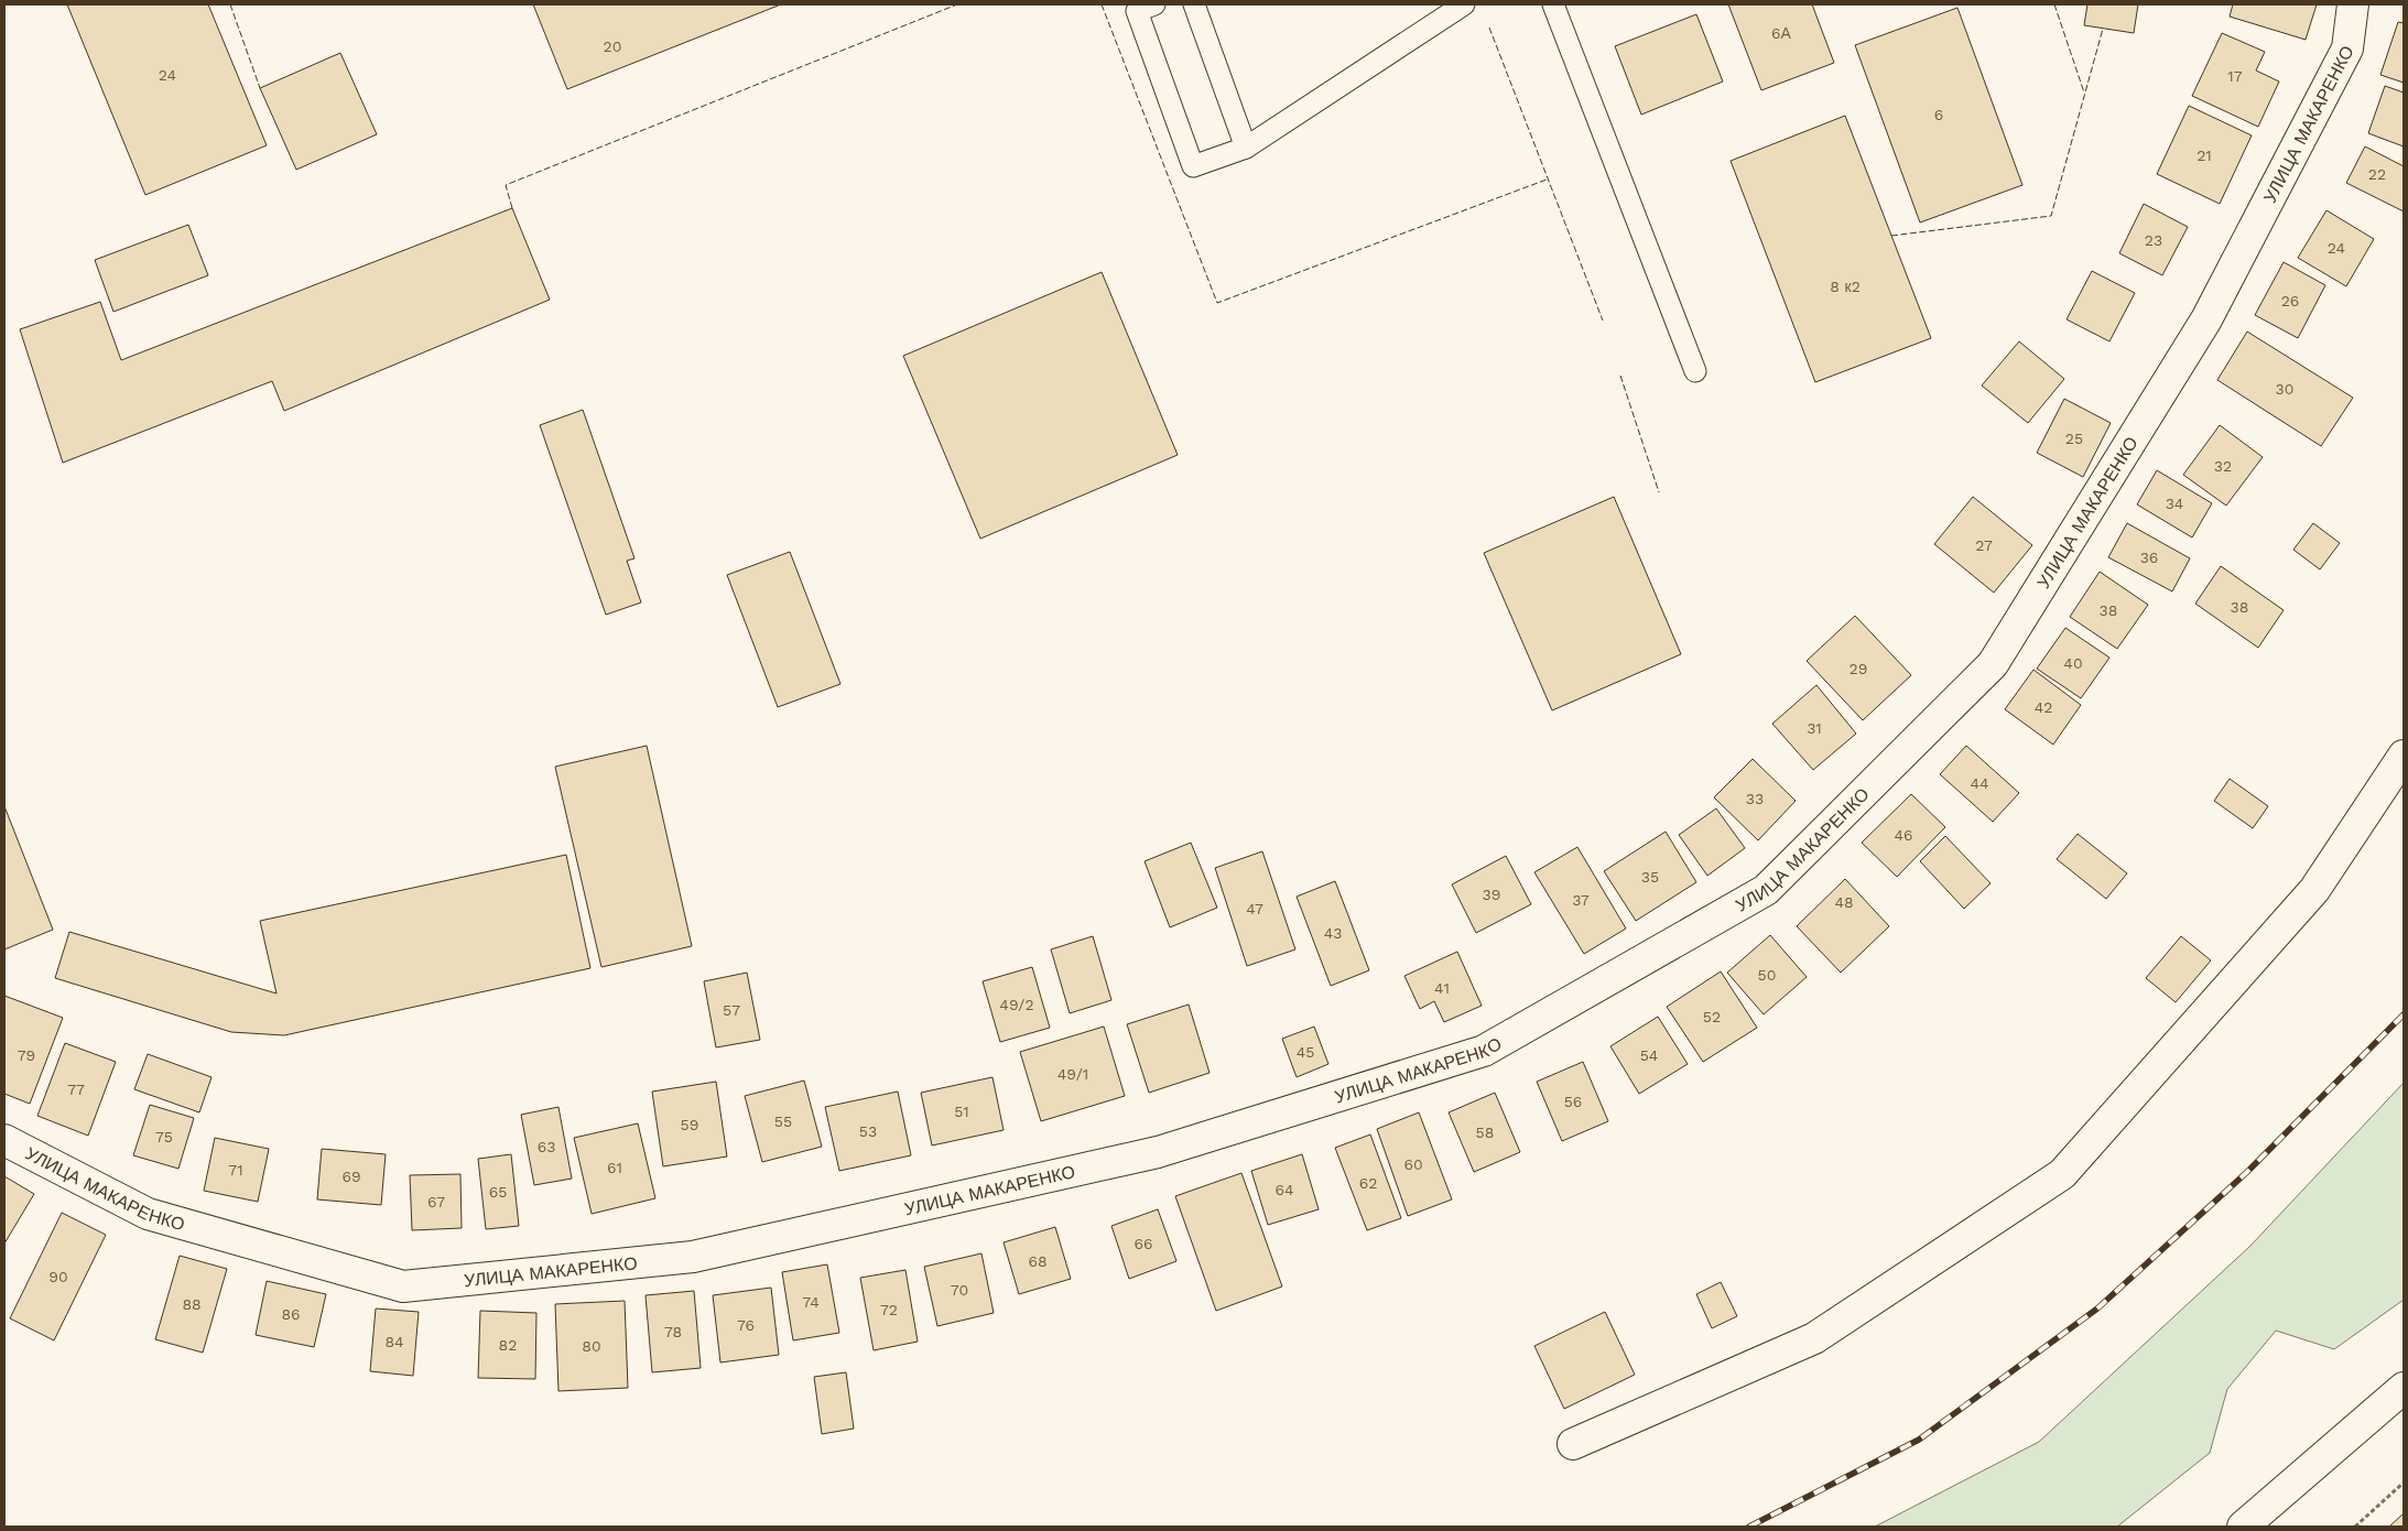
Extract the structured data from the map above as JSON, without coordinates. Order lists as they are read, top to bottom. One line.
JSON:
{"streets":{"street":["УЛИЦА МАКАРЕНКО"]},"house_numbers":["6А","20","24","17","6","21","22","23","24","8 к2","26","30","25","32","34","27","36","38","38","40","29","42","31","44","33","46","35","39","37","48","47","43","50","41","49/2","57","52","45","79","54","49/1","77","56","51","55","59","53","58","75","63","60","61","71","69","62","64","65","67","66","68","90","70","74","88","72","86","76","78","84","82","80"]}
